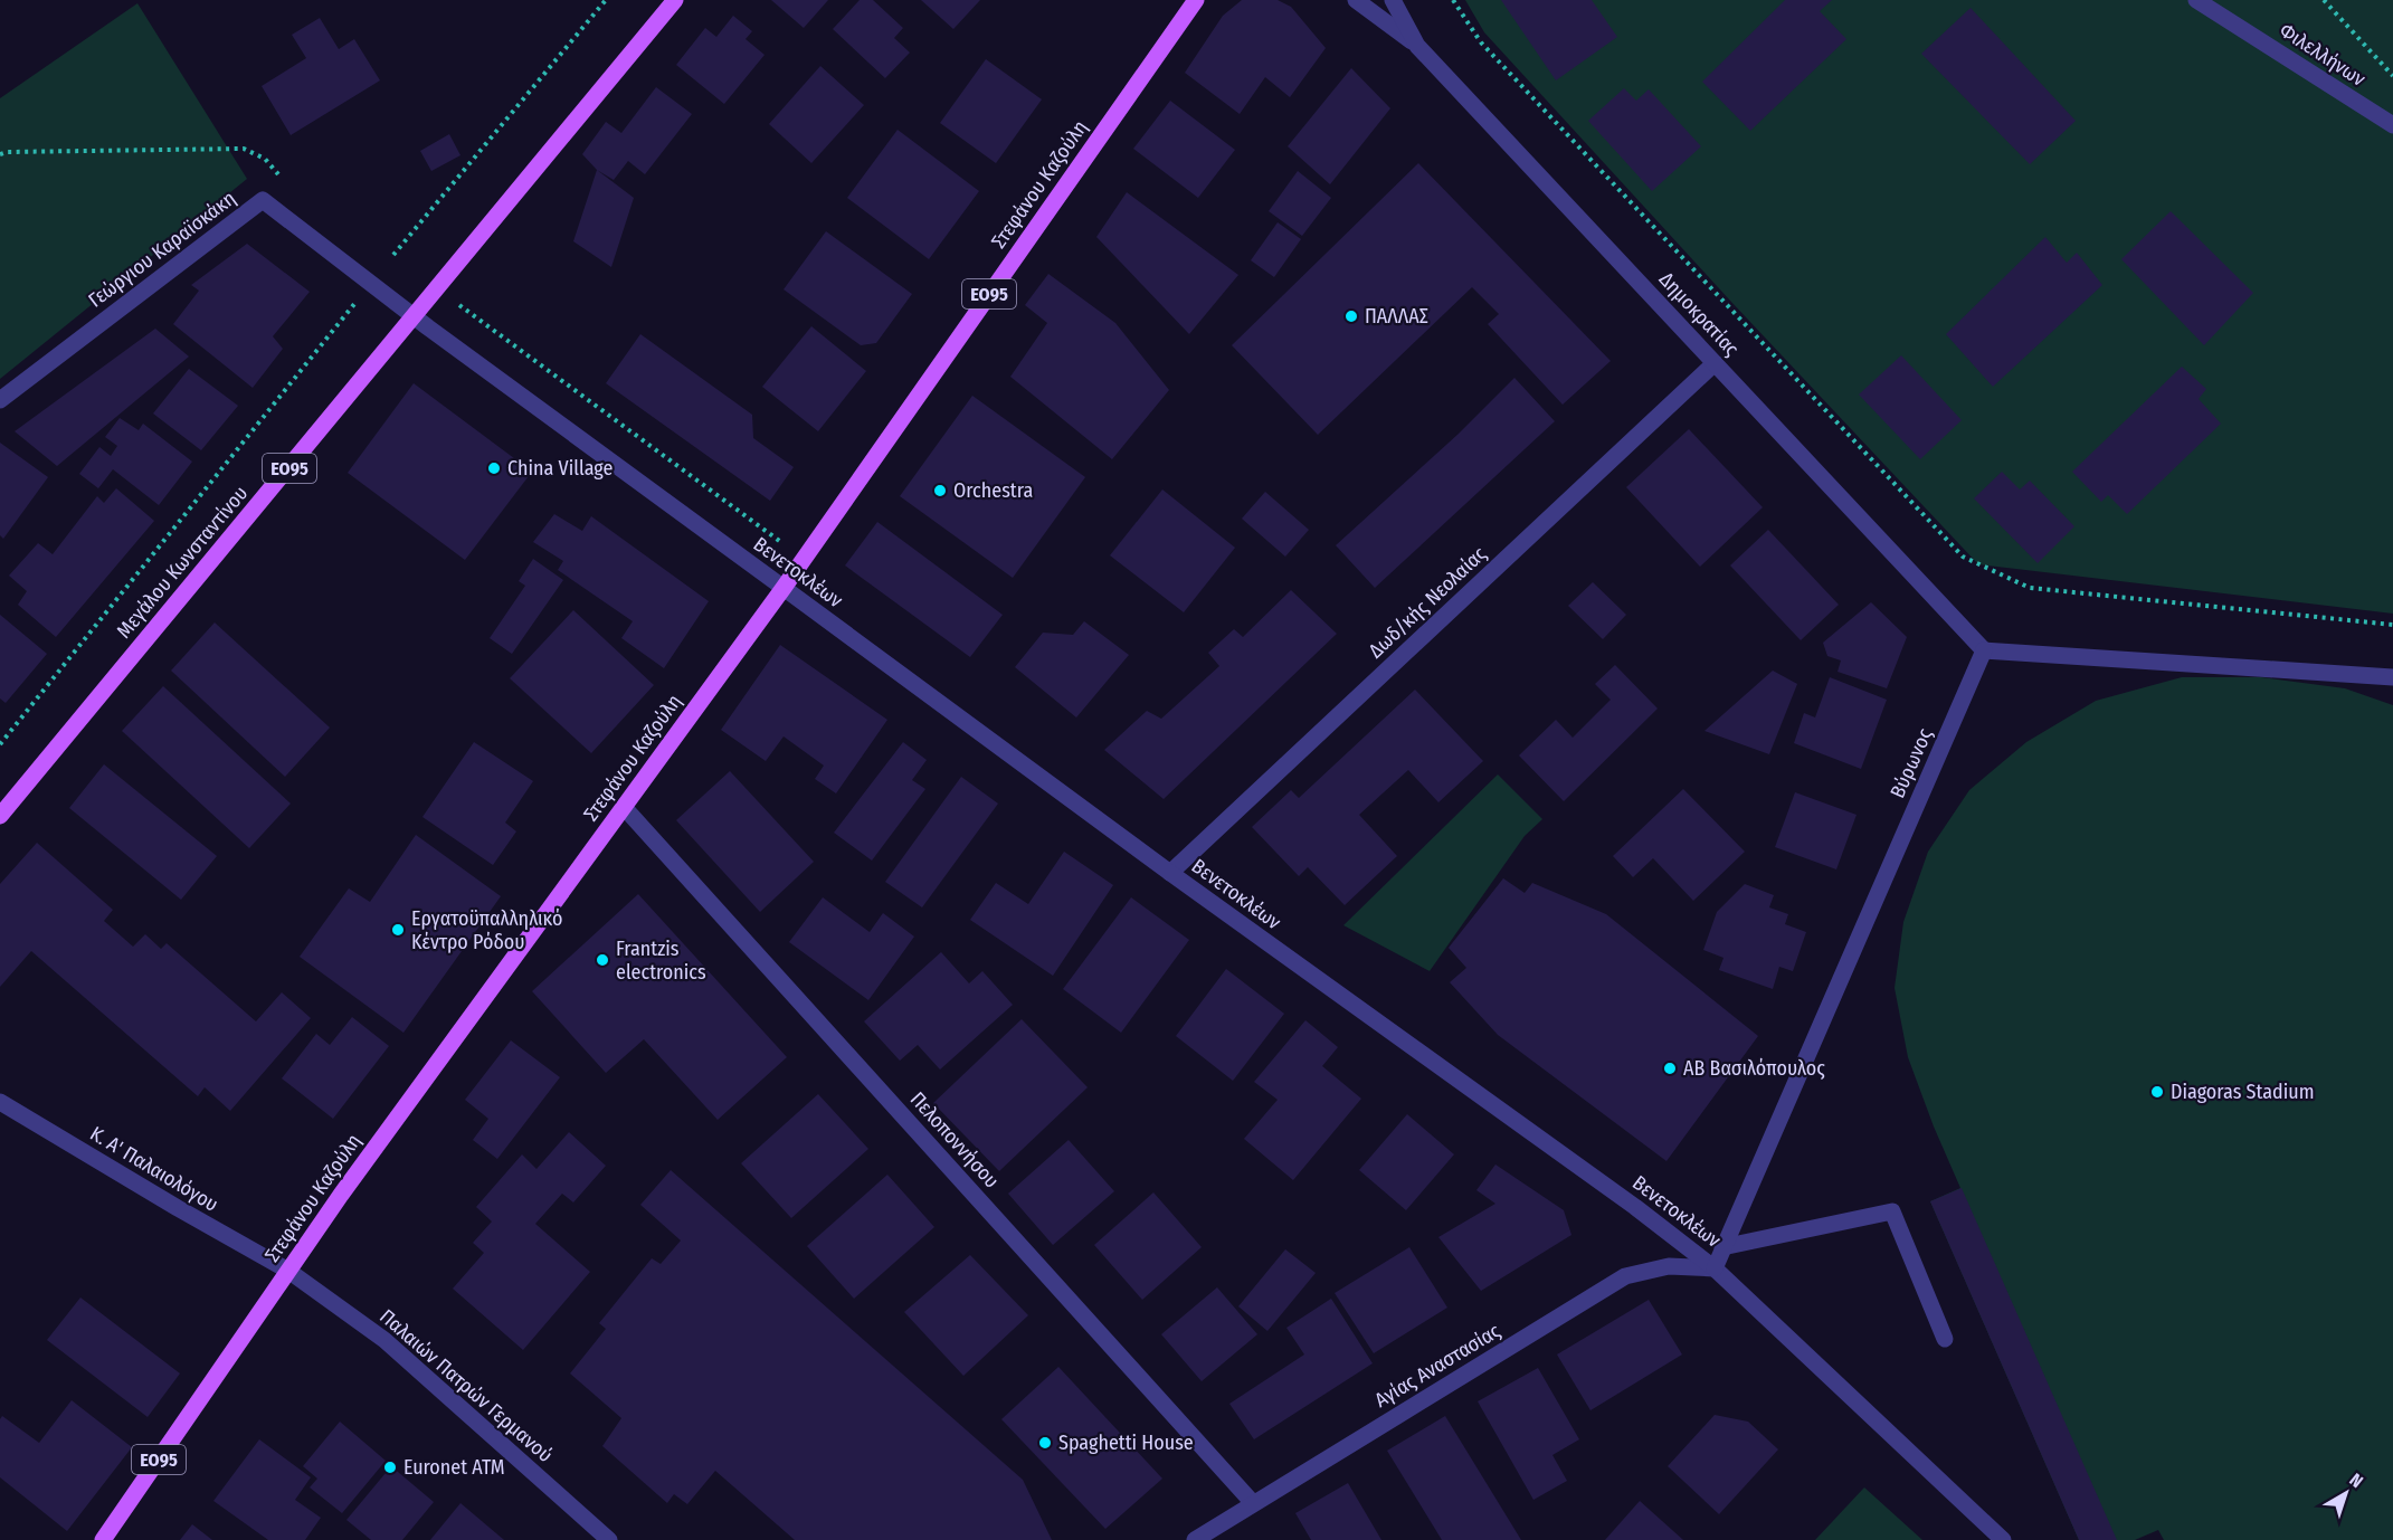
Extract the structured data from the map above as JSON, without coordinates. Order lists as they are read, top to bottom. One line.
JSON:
{"streets":{"main road":["Στεφάνου Καζούλη","ΕΟ95","Μεγάλου Κωνσταντίνου"],"street":["Φιλελλήνων","Γεώργιου Καραϊσκάκη","Δημοκρατίας","Βενετοκλέων","Δωδ/κής Νεολαίας","Βύρωνος","Πελοποννήσου","Κ. Α' Παλαιολόγου","Αγίας Αναστασίας","Παλαιών Πατρών Γερμανού"]},"crossings":[["Στεφάνου Καζούλη","Βενετοκλέων"],["Στεφάνου Καζούλη","Πελοποννήσου"],["Στεφάνου Καζούλη","Κ. Α' Παλαιολόγου"],["Στεφάνου Καζούλη","Παλαιών Πατρών Γερμανού"],["Γεώργιου Καραϊσκάκη","Μεγάλου Κωνσταντίνου"],["Γεώργιου Καραϊσκάκη","Βενετοκλέων"],["Δημοκρατίας","Δωδ/κής Νεολαίας"],["Δημοκρατίας","Βύρωνος"],["Μεγάλου Κωνσταντίνου","Βενετοκλέων"],["Βενετοκλέων","Δωδ/κής Νεολαίας"],["Βενετοκλέων","Βύρωνος"],["Βενετοκλέων","Αγίας Αναστασίας"],["Βύρωνος","Αγίας Αναστασίας"],["Πελοποννήσου","Αγίας Αναστασίας"],["Κ. Α' Παλαιολόγου","Παλαιών Πατρών Γερμανού"]],"places":["ΠΑΛΛΑΣ","China Village","Orchestra","Εργατοϋπαλληλικό Κέντρο Ρόδου","Frantzis electronics","AB Βασιλόπουλος","Diagoras Stadium","Spaghetti House","Euronet ATM"],"north":"top right"}
